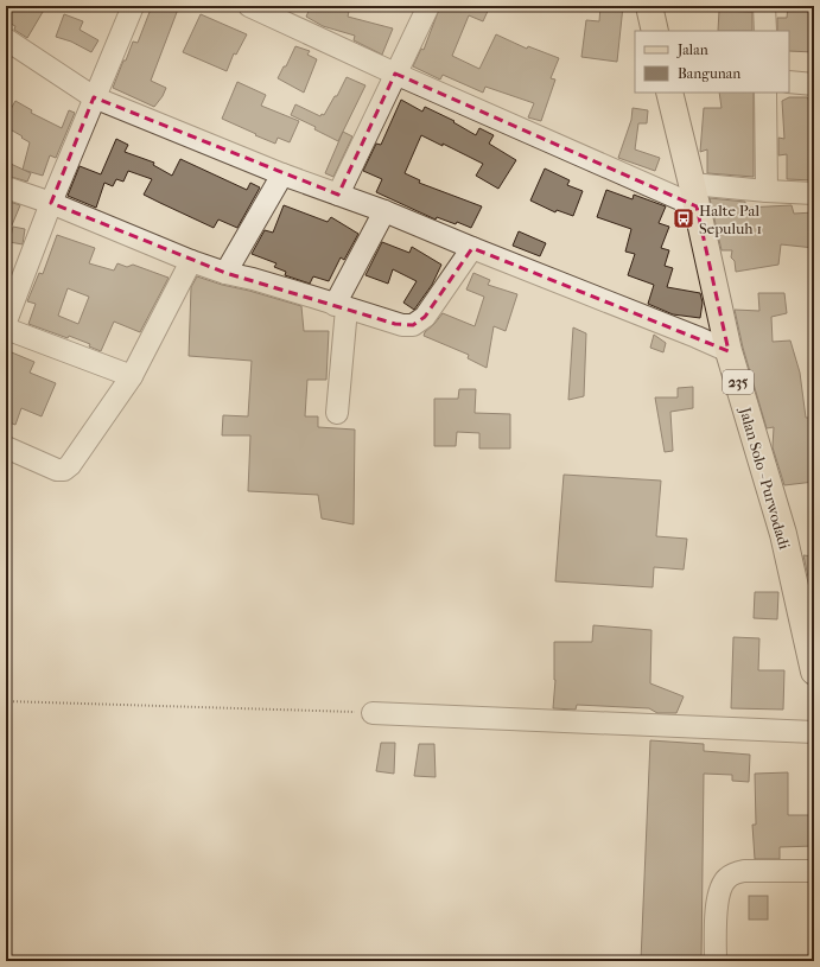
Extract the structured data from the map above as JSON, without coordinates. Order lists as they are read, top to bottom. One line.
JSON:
{"streets":{"main road":["235","Jalan Solo - Purwodadi"]},"places":{"bus stop":["Halte Pal Sepuluh 1"]},"legend":["Jalan","Bangunan"]}
